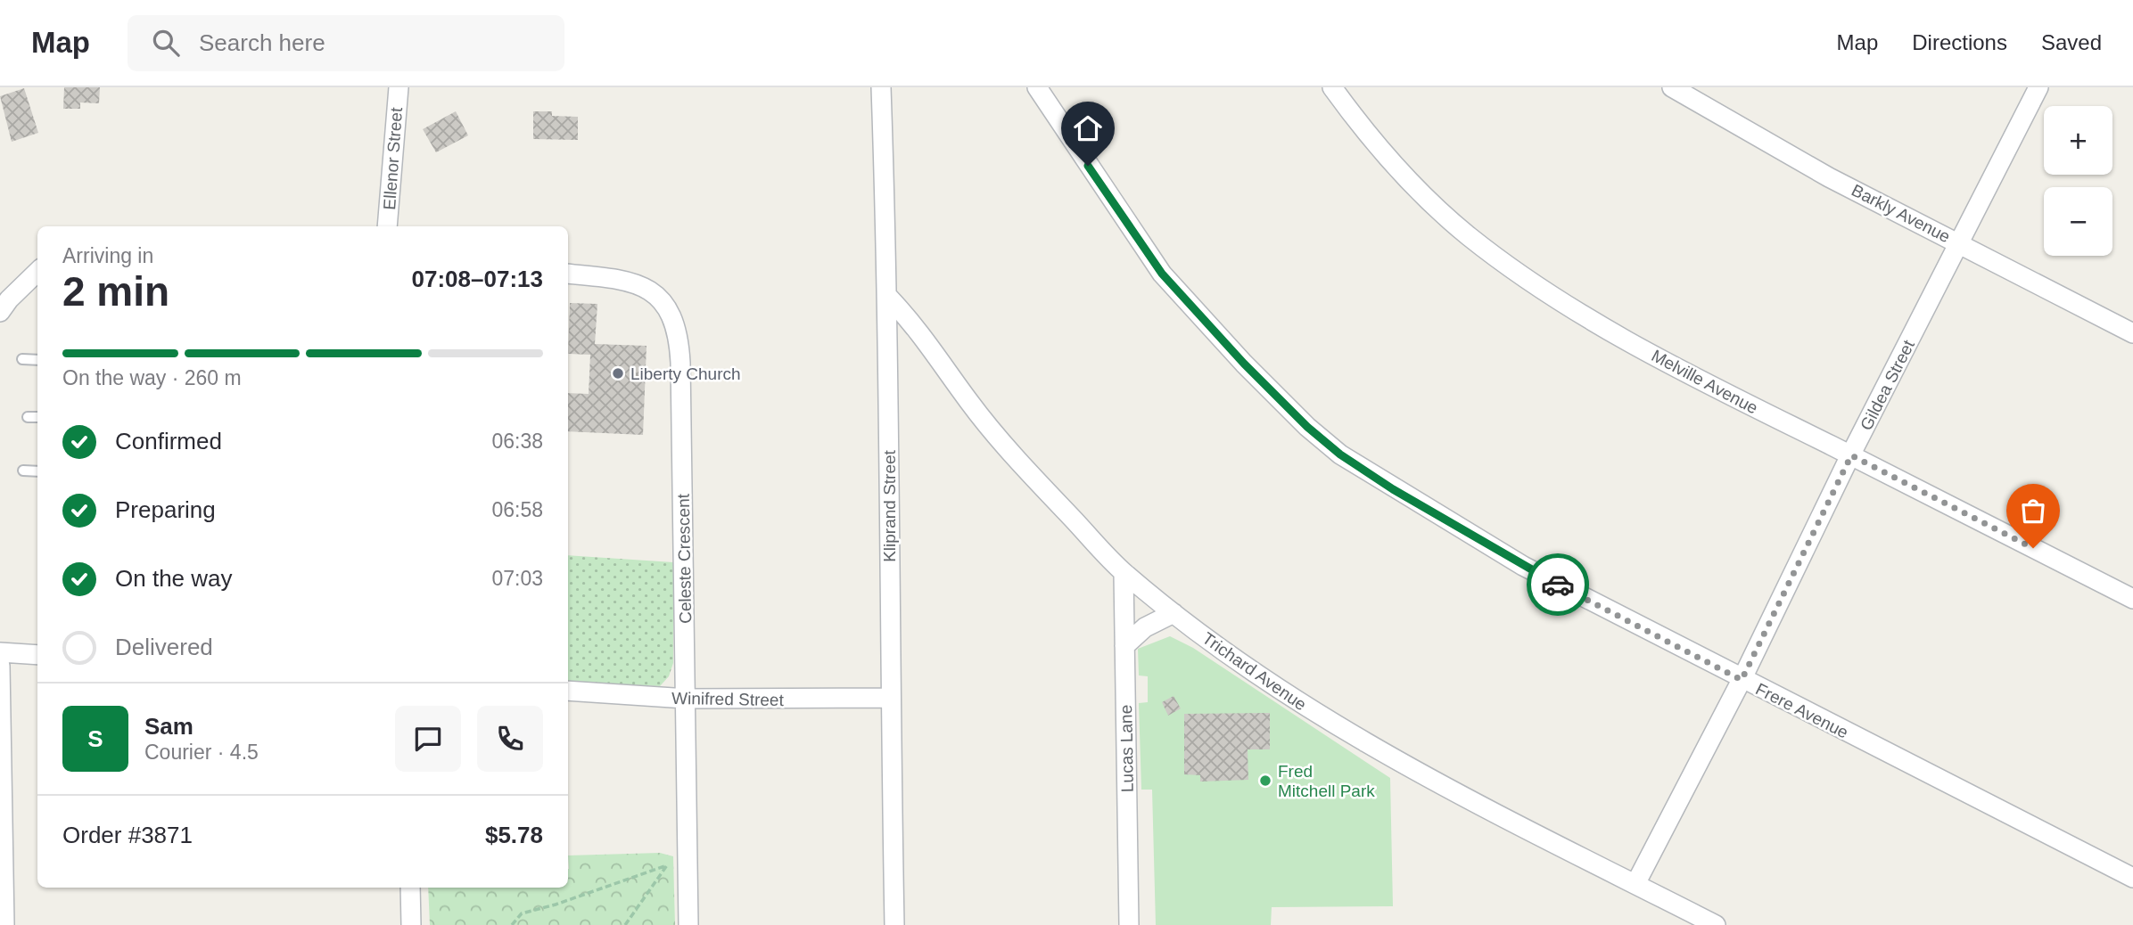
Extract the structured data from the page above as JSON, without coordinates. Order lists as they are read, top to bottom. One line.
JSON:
{"streets":{"street":["Ellenor Street","Barkly Avenue","Melville Avenue","Gildea Street","Kliprand Street","Celeste Crescent","Trichard Avenue","Winifred Street","Frere Avenue","Lucas Lane"]},"crossings":[["Barkly Avenue","Gildea Street"],["Melville Avenue","Gildea Street"],["Gildea Street","Trichard Avenue"],["Gildea Street","Frere Avenue"],["Kliprand Street","Trichard Avenue"],["Kliprand Street","Winifred Street"],["Celeste Crescent","Winifred Street"],["Trichard Avenue","Lucas Lane"]],"places":["Liberty Church","Fred Mitchell Park"],"page":{"header":"Map","search":"Search here","nav":["Map","Directions","Saved"],"map_buttons":["+","−"],"heading":["2 min","Arriving in","07:08–07:13"],"panel":["Sam","Courier · 4.5","Order #3871","$5.78"],"bar":"On the way · 260 m","list":[["Confirmed","06:38"],["Preparing","06:58"],["On the way","07:03"],"Delivered"],"round":"S"}}
